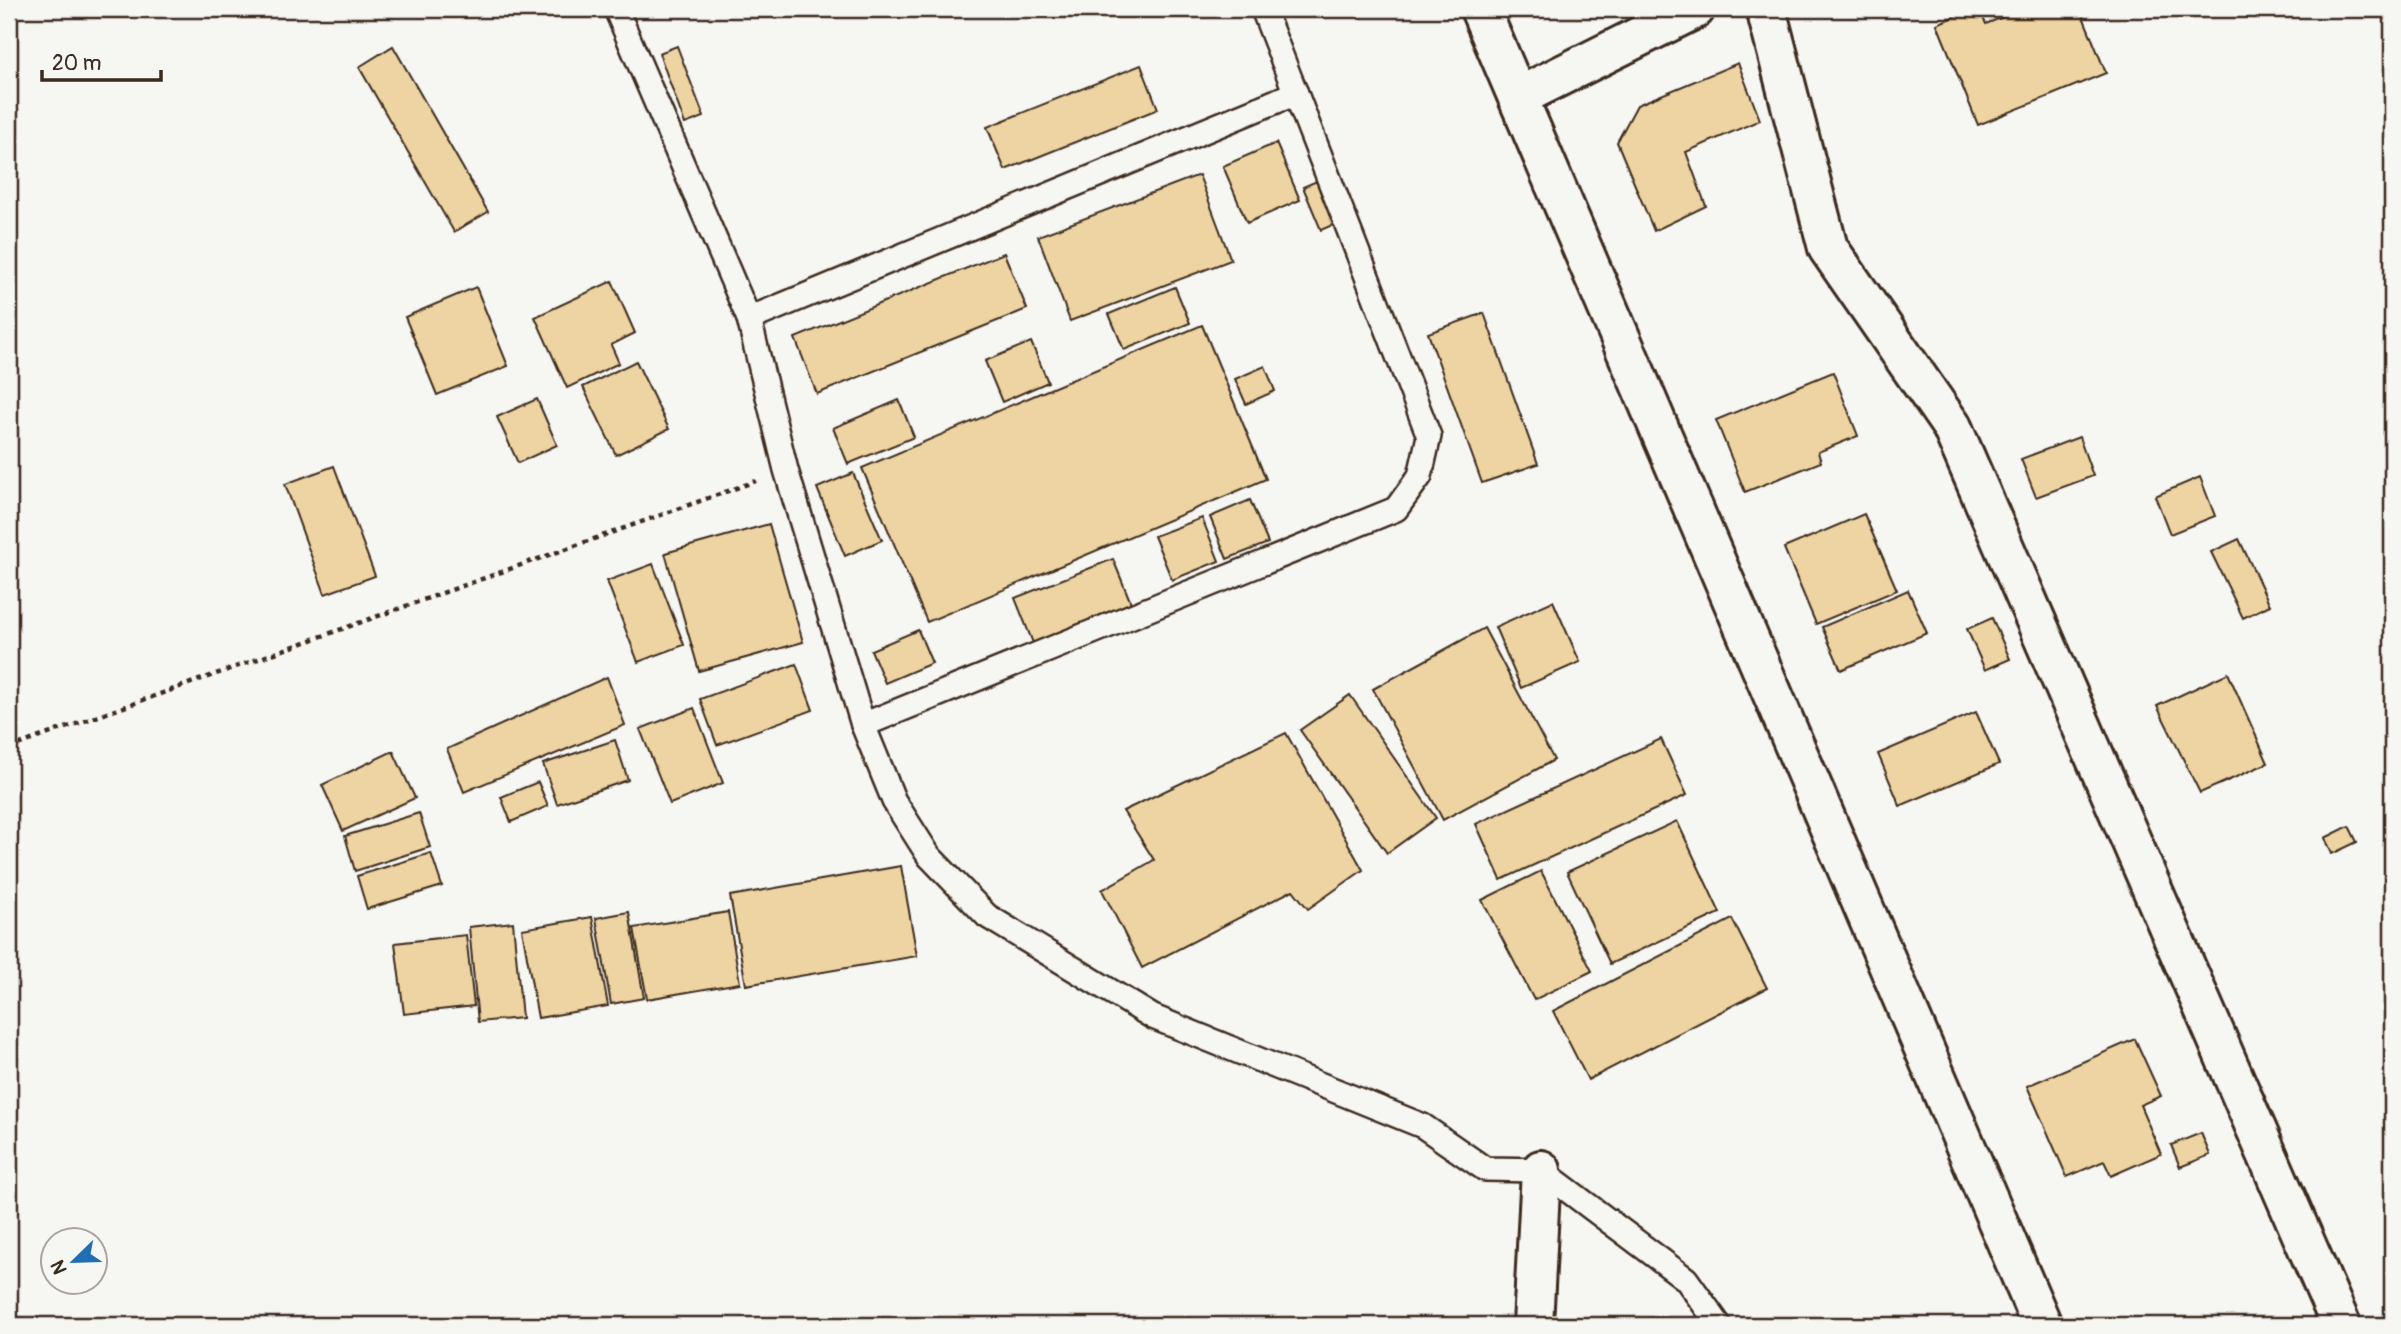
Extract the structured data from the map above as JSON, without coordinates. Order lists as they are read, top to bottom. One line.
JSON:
{"scale_bar":"20 m","north":"bottom left"}
